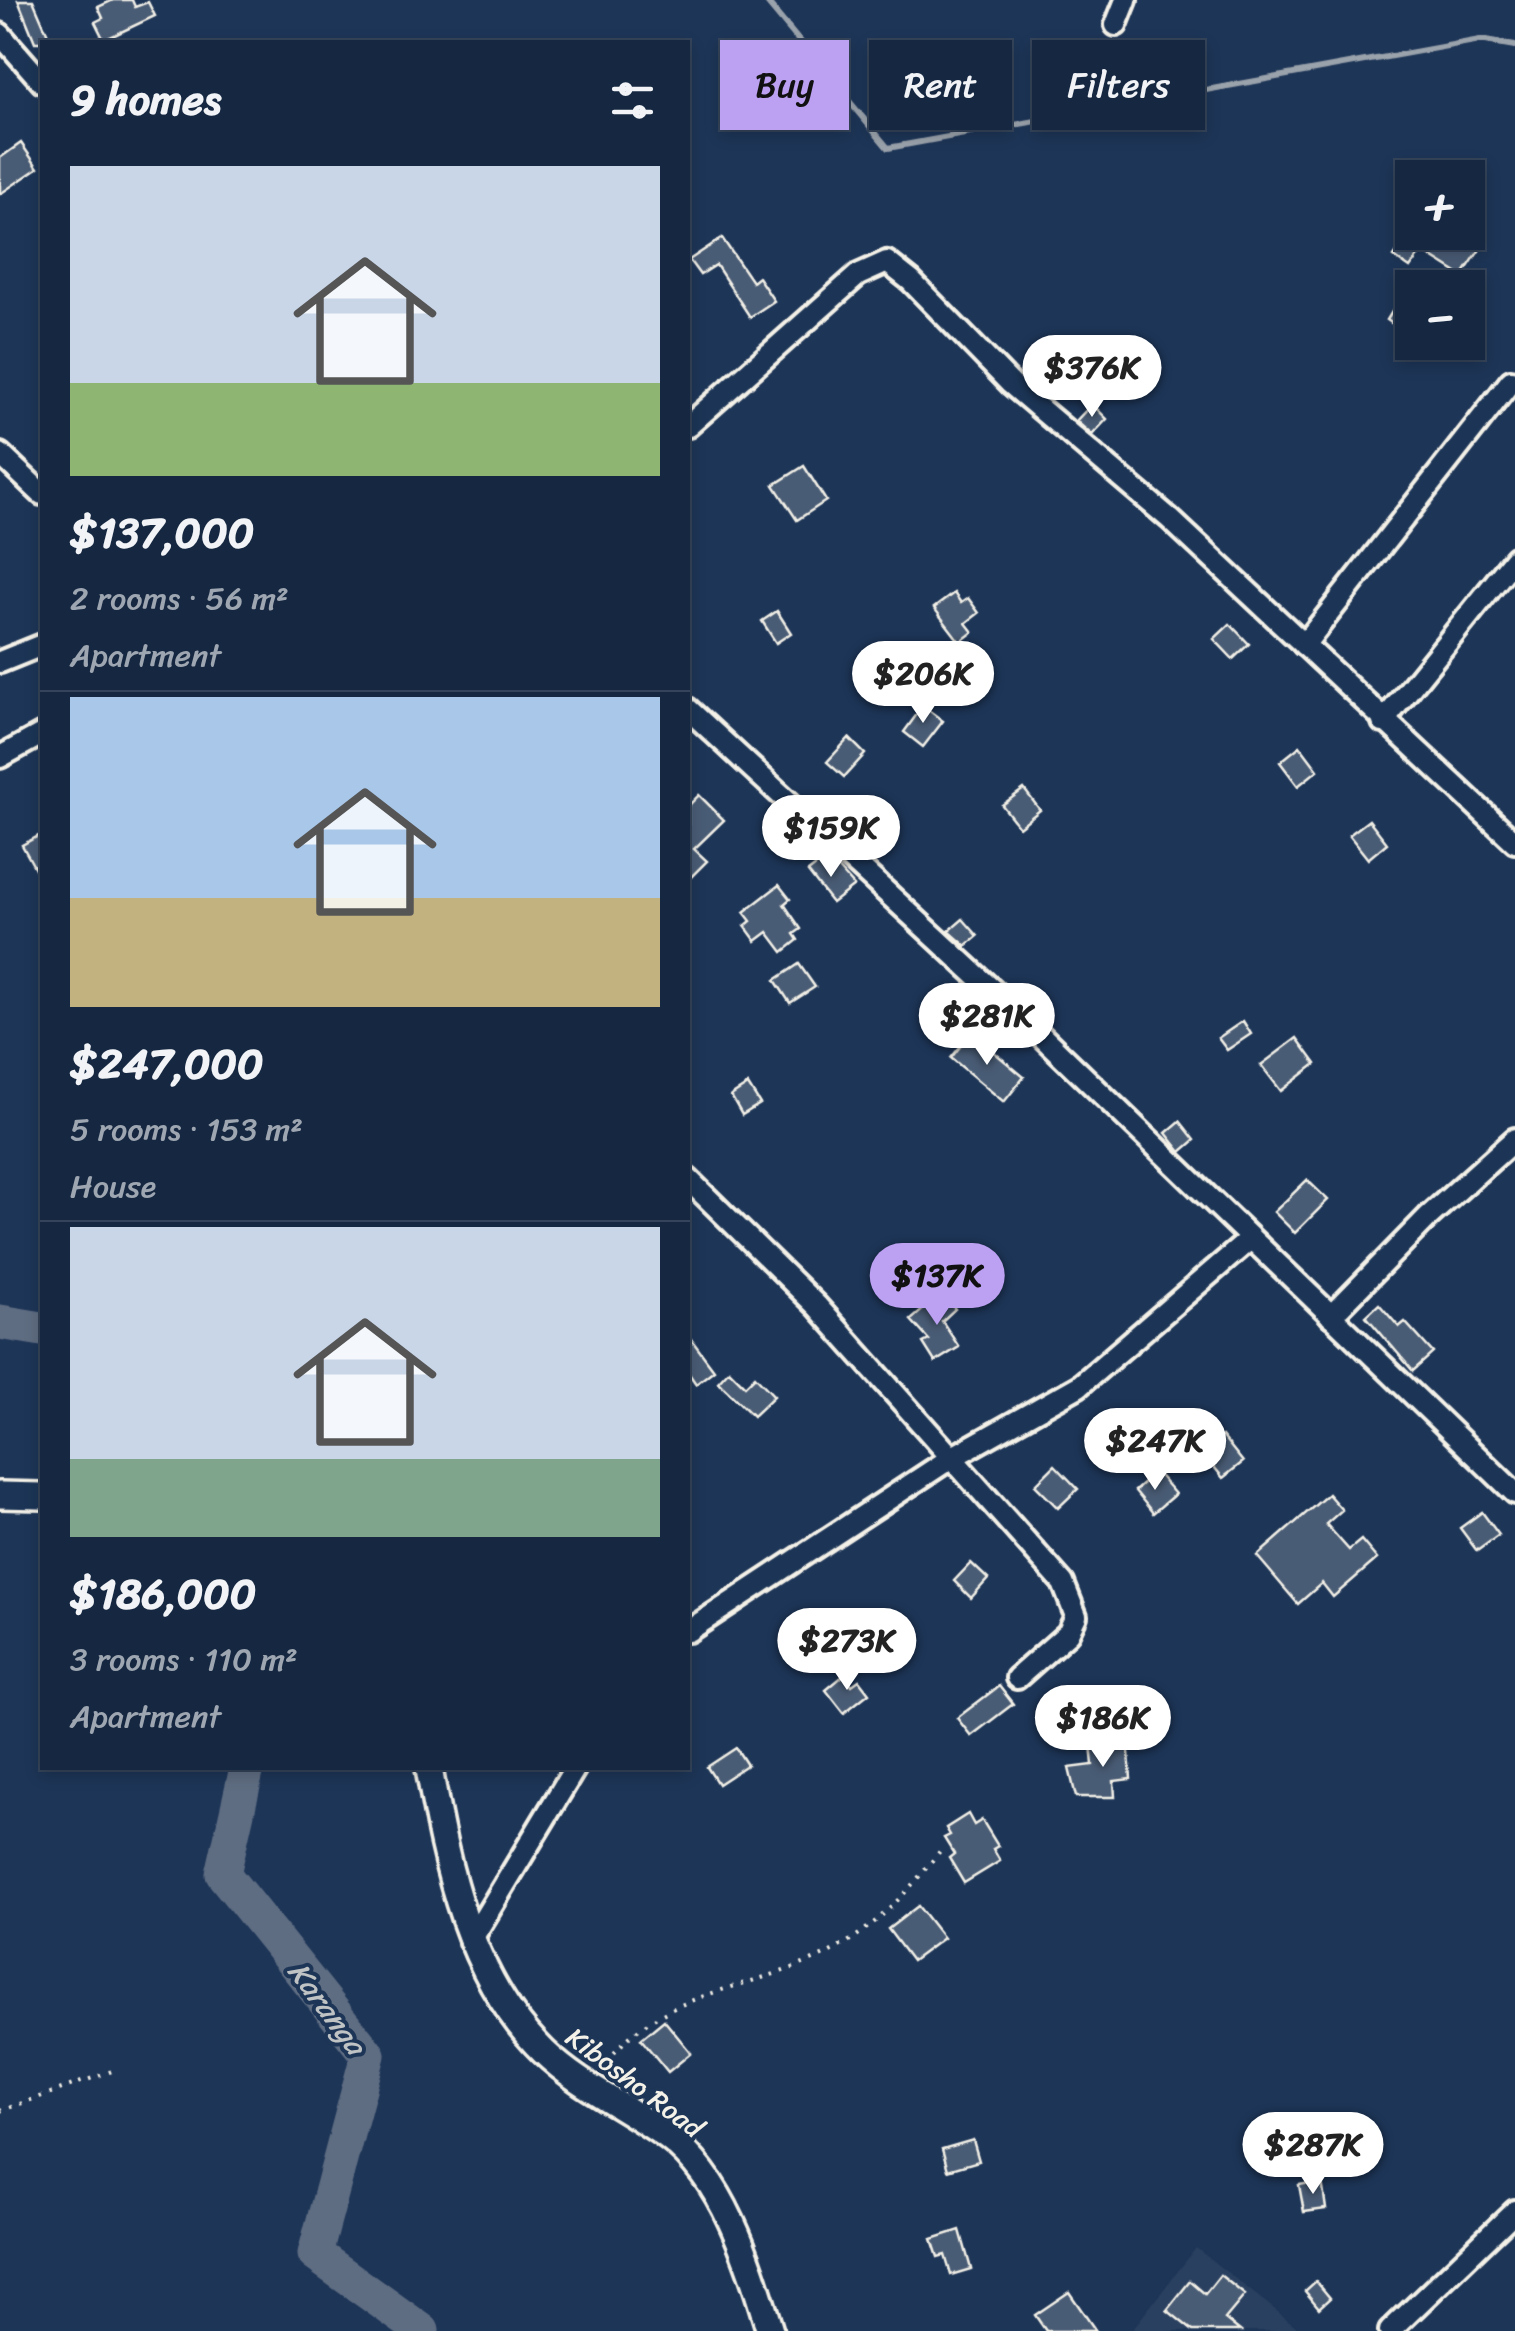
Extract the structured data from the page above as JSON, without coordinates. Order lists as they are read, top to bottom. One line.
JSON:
{"streets":{"main road":["Kibosho Road"]},"water":["Karanga"],"page":{"chip":["Buy","Rent","Filters"],"heading":"9 homes","map_buttons":["+","−"],"list":[{"name":"$137,000","note":"2 rooms · 56 m² · Apartment"},{"name":"$247,000","note":"5 rooms · 153 m² · House"},{"name":"$186,000","note":"3 rooms · 110 m² · Apartment"}],"price":["$376K","$206K","$159K","$281K","$137K","$247K","$273K","$186K","$287K"]}}
